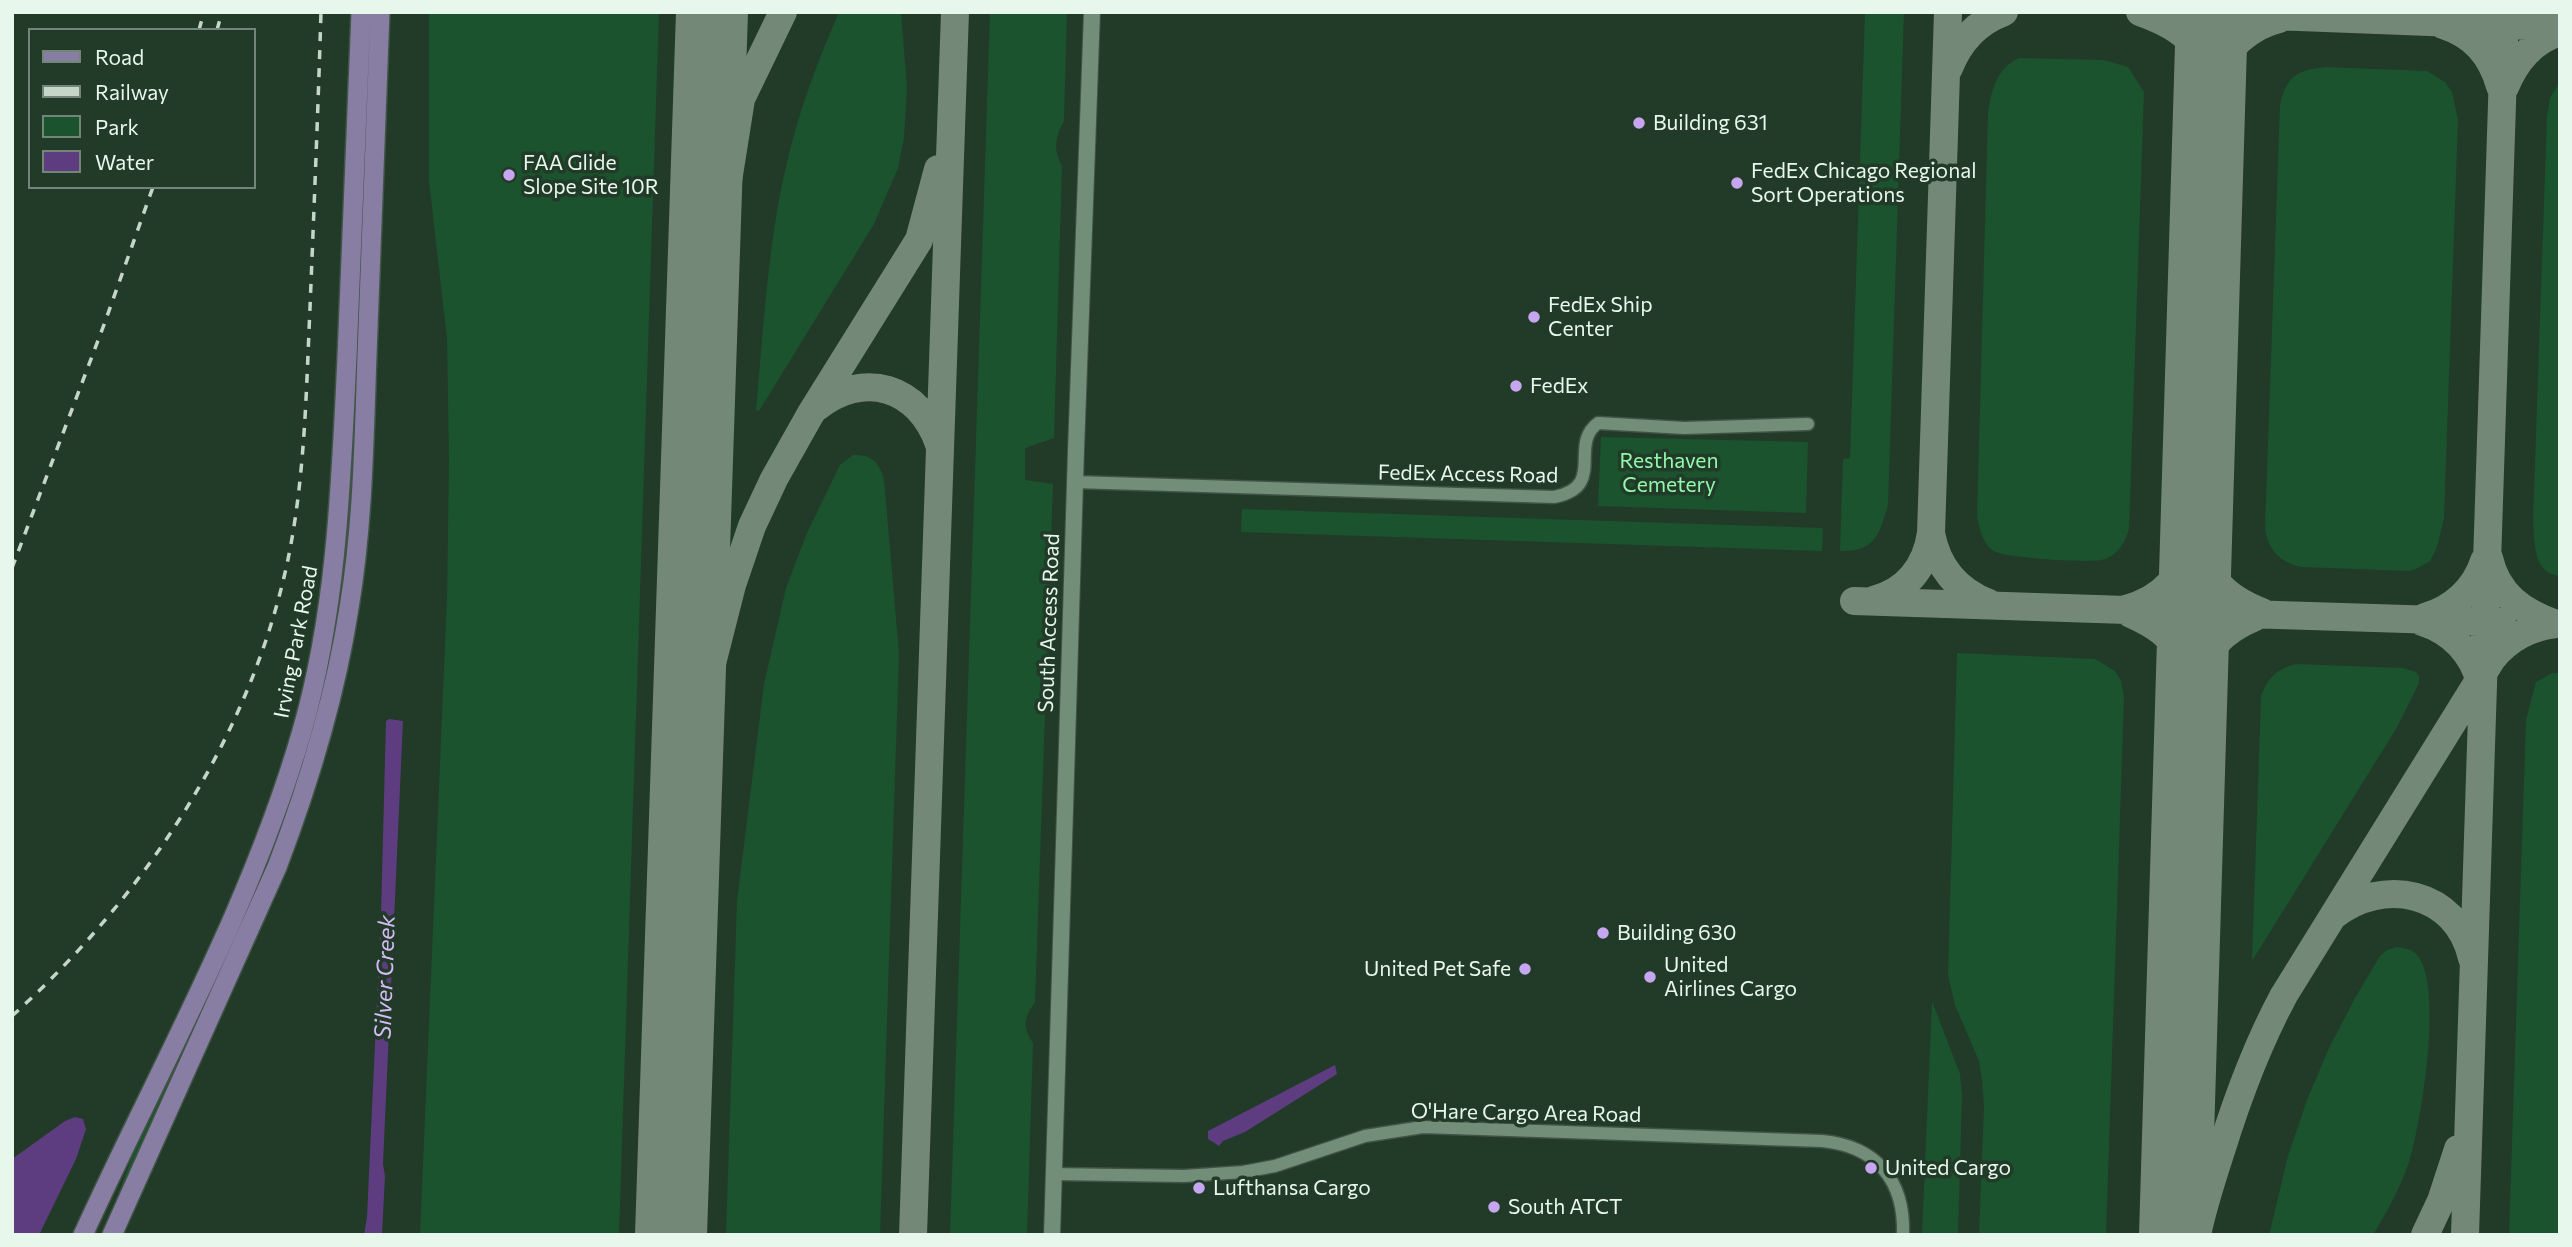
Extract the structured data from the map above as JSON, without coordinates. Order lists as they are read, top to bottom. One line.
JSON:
{"streets":{"main road":["Irving Park Road"],"street":["FedEx Access Road","South Access Road","O'Hare Cargo Area Road"]},"crossings":[["FedEx Access Road","South Access Road"],["South Access Road","O'Hare Cargo Area Road"]],"water":["Silver Creek"],"parks":["Resthaven Cemetery"],"places":["Building 631","FAA Glide Slope Site 10R","FedEx Chicago Regional Sort Operations","FedEx Ship Center","FedEx","Building 630","United Pet Safe","United Airlines Cargo","United Cargo","Lufthansa Cargo","South ATCT"],"legend":["Road","Railway","Park","Water"]}
